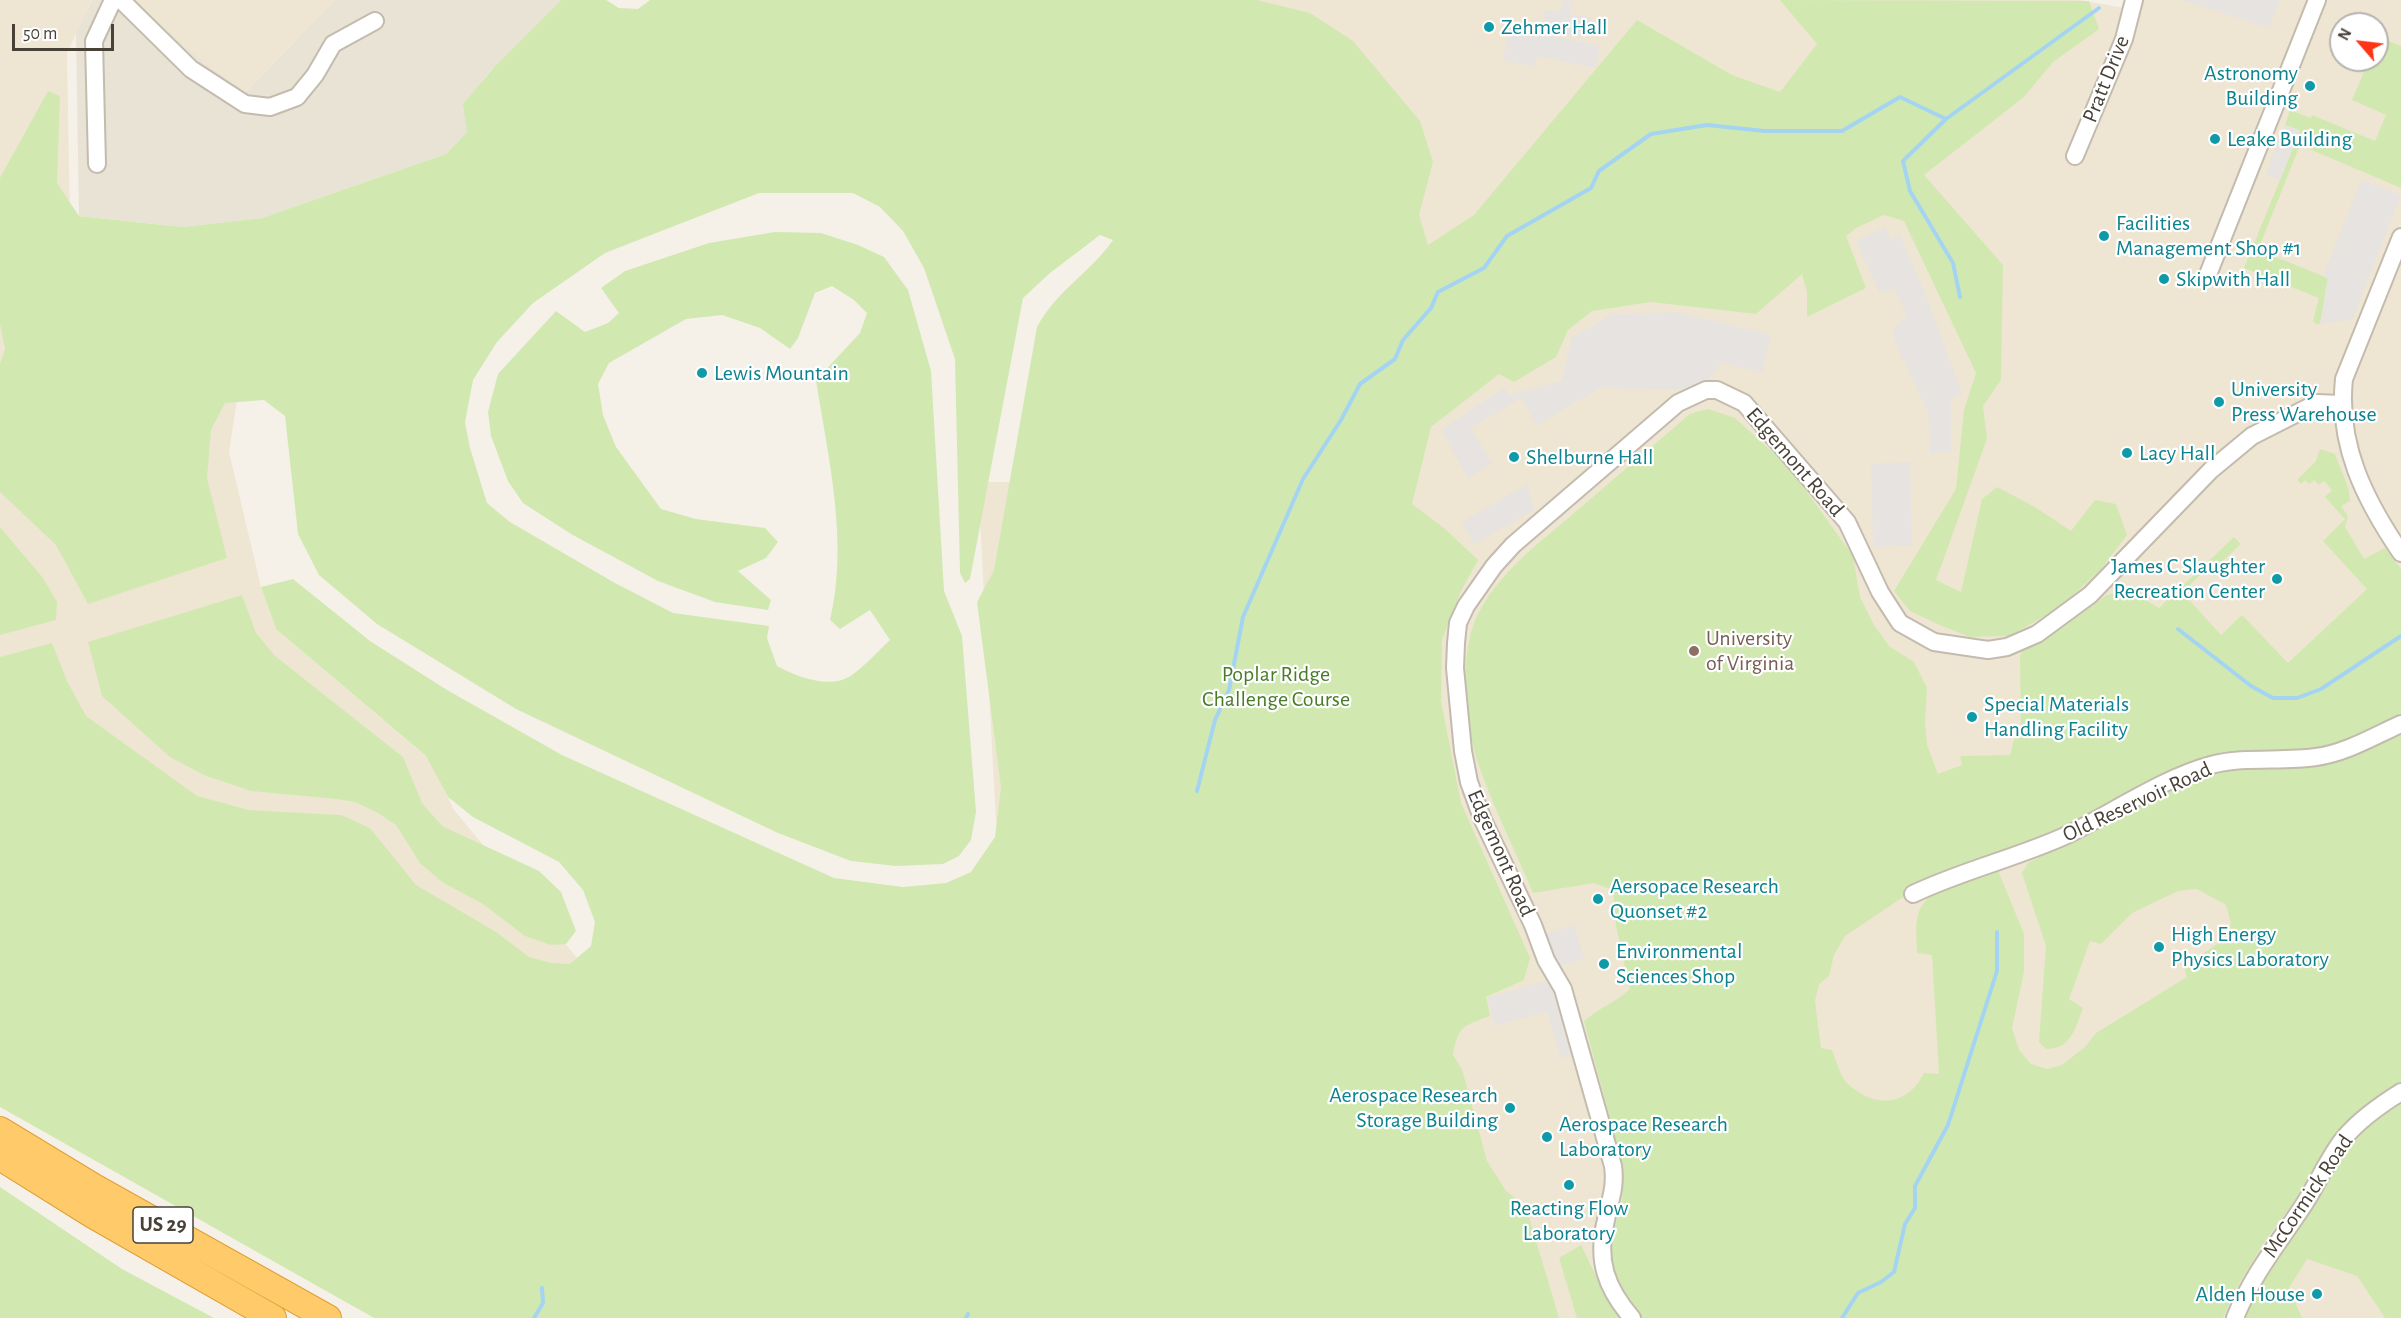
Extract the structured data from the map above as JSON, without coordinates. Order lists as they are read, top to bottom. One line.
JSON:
{"streets":{"highway":["US 29"],"street":["Pratt Drive","Edgemont Road","Old Reservoir Road","McCormick Road"]},"parks":["Poplar Ridge Challenge Course"],"places":["Zehmer Hall","Astronomy Building","Leake Building","Facilities Management Shop #1","Skipwith Hall","Lewis Mountain","University Press Warehouse","Lacy Hall","Shelburne Hall","James C Slaughter Recreation Center","University of Virginia","Special Materials Handling Facility","Aersopace Research Quonset #2","High Energy Physics Laboratory","Environmental Sciences Shop","Aerospace Research Storage Building","Aerospace Research Laboratory","Reacting Flow Laboratory","Alden House"],"scale_bar":"50 m","north":"top left"}
